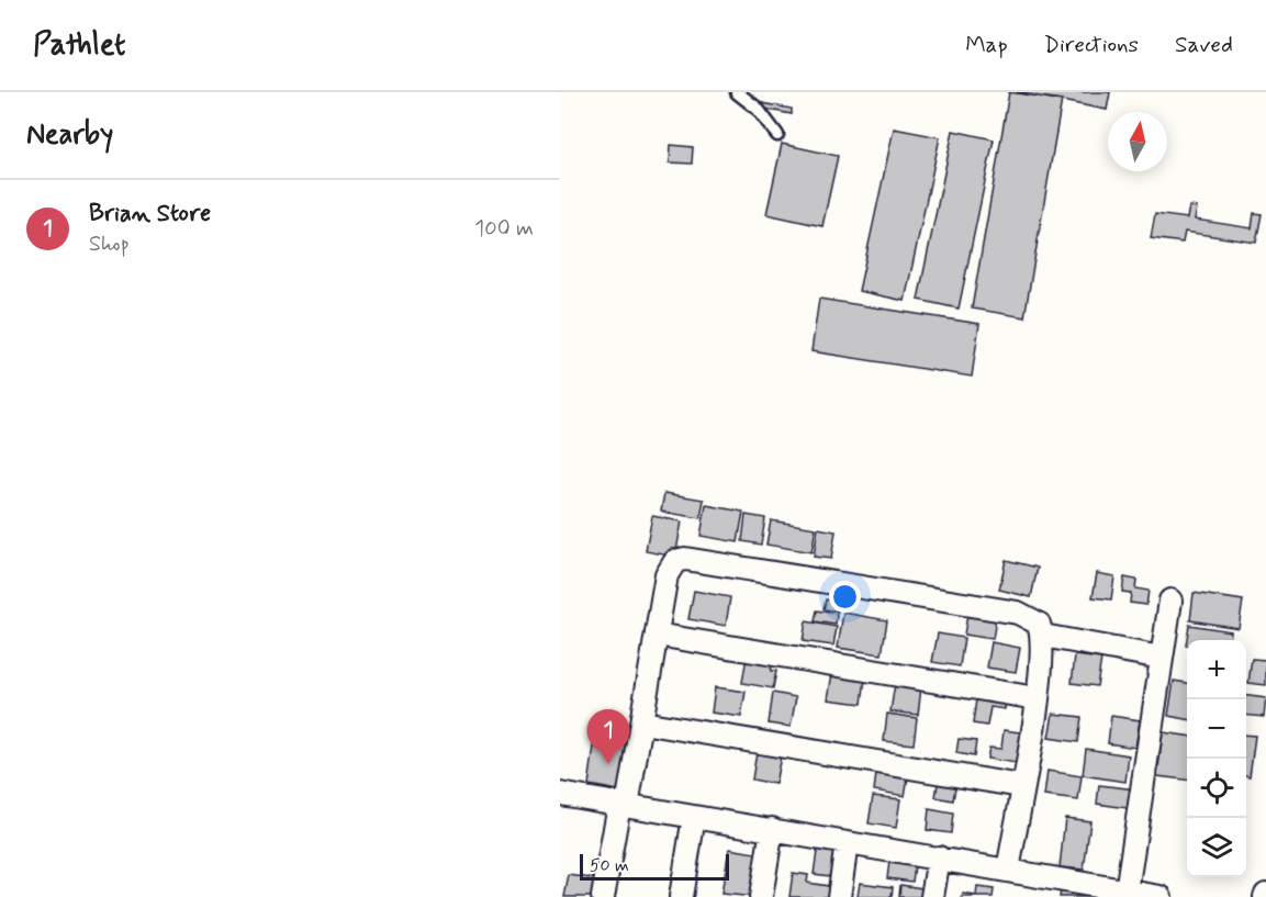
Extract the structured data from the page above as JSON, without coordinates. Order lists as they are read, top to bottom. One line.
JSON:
{"scale_bar":"50 m","north":"top","page":{"header":"Pathlet","nav":["Map","Directions","Saved"],"heading":"Nearby","list":[{"mark":"1","name":"Brian Store","note":"Shop","value":"100 m"}],"map_buttons":["+","−"],"pins":"1","scale":"50 m"}}
